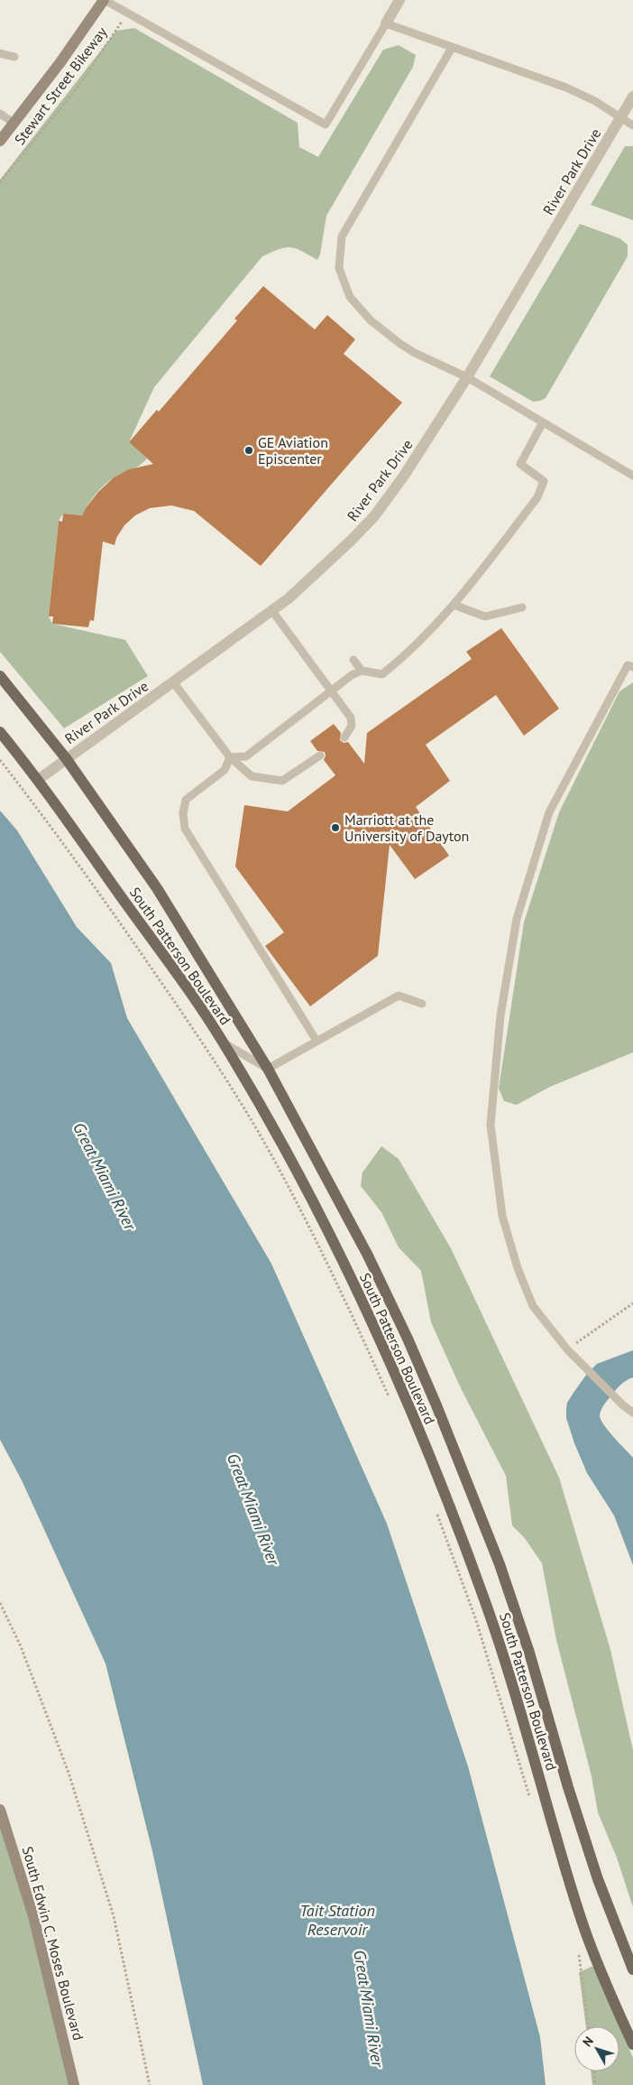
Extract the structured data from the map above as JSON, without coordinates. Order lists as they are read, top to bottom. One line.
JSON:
{"streets":{"main road":["South Patterson Boulevard","South Edwin C. Moses Boulevard"],"street":["River Park Drive"],"path":["Stewart Street Bikeway"]},"crossings":[["River Park Drive","South Patterson Boulevard"]],"water":["Great Miami River","Tait Station Reservoir"],"places":["GE Aviation Episcenter","Marriott at the University of Dayton"],"north":"top left"}
